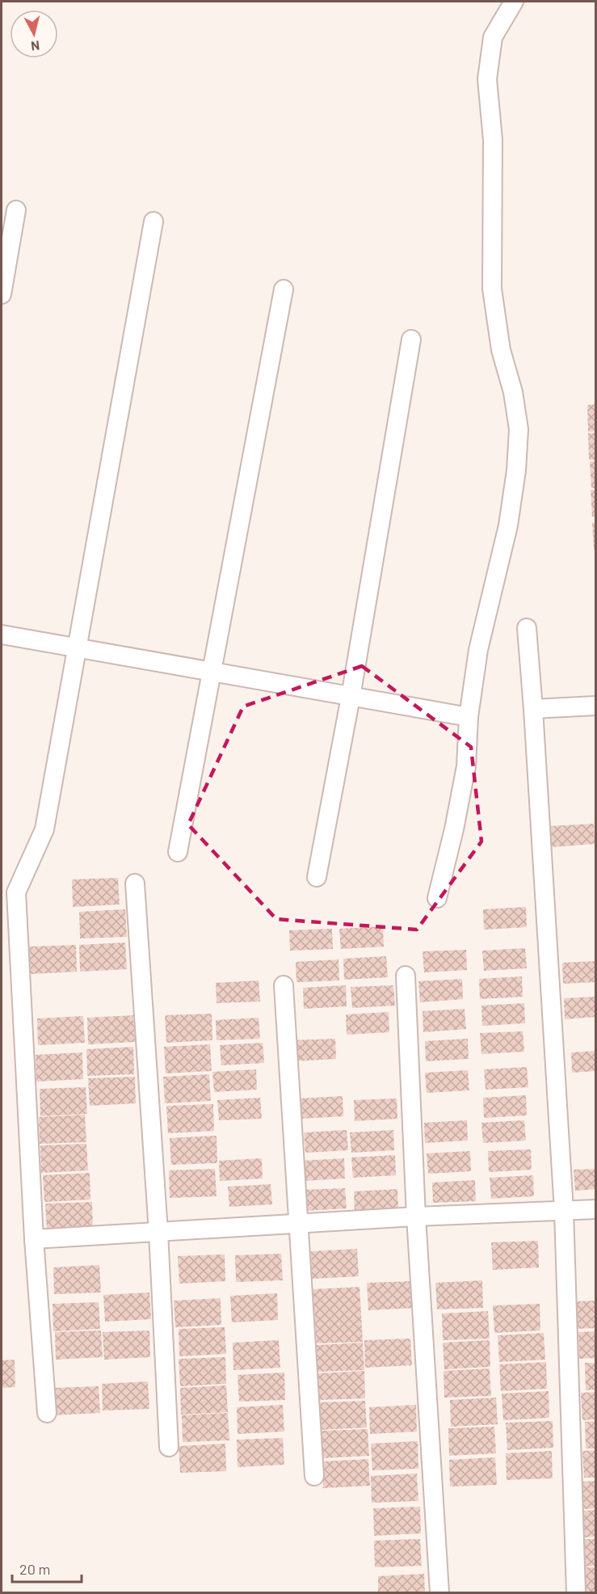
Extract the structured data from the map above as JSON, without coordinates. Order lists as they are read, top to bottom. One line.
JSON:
{"scale_bar":"20 m","north":"bottom"}
